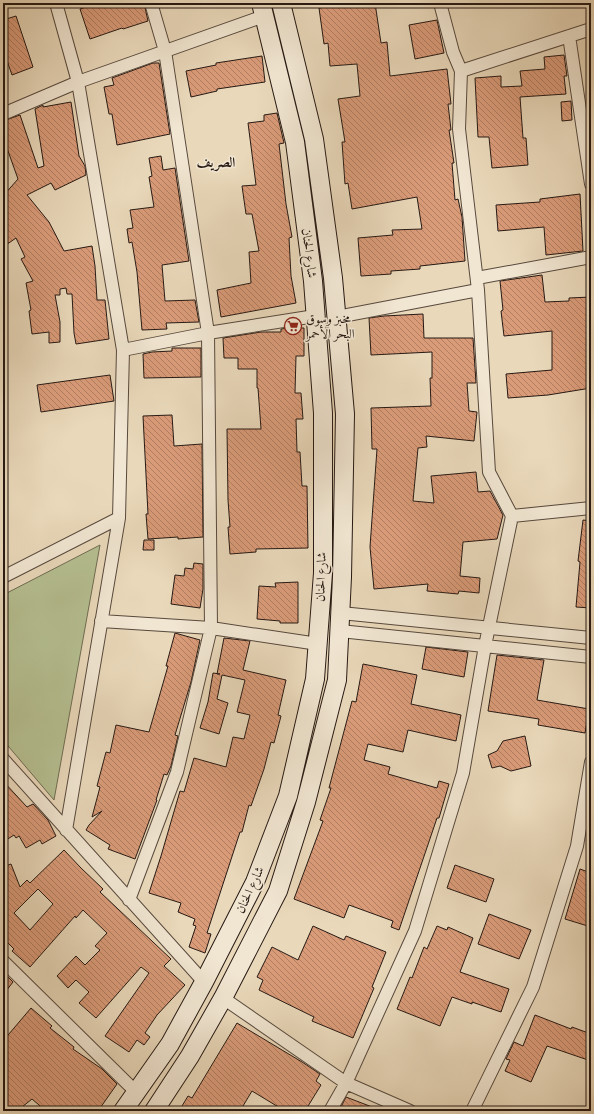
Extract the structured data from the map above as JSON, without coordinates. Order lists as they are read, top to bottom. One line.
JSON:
{"streets":{"main road":["شارع الحنان"]},"districts":["الصريف"],"places":{"supermarket":["مخبز وسوق البحر الأحمر"]}}
